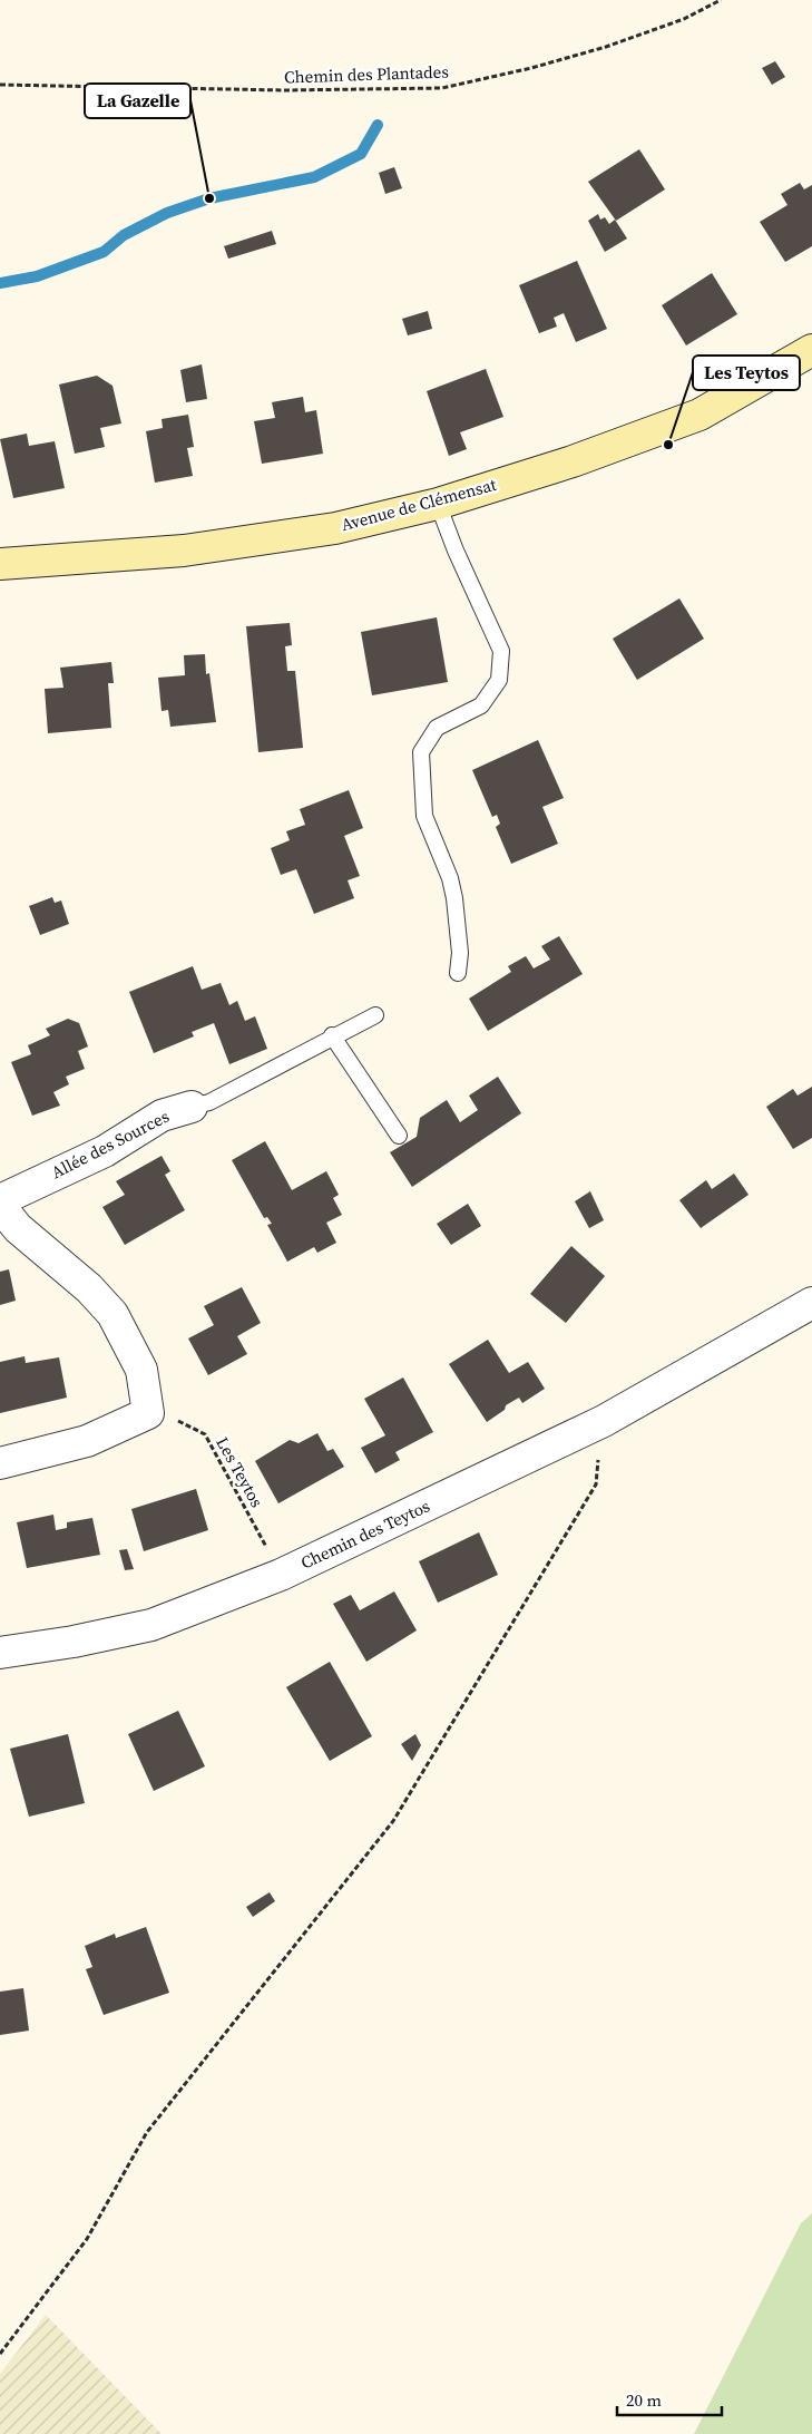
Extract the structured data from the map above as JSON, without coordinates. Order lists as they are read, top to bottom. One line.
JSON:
{"streets":{"main road":["Avenue de Clémensat"],"street":["Allée des Sources","Chemin des Teytos"],"path":["Chemin des Plantades","Les Teytos"]},"crossings":[["Les Teytos","Chemin des Teytos"]],"places":["La Gazelle","Les Teytos"],"scale_bar":"20 m"}
